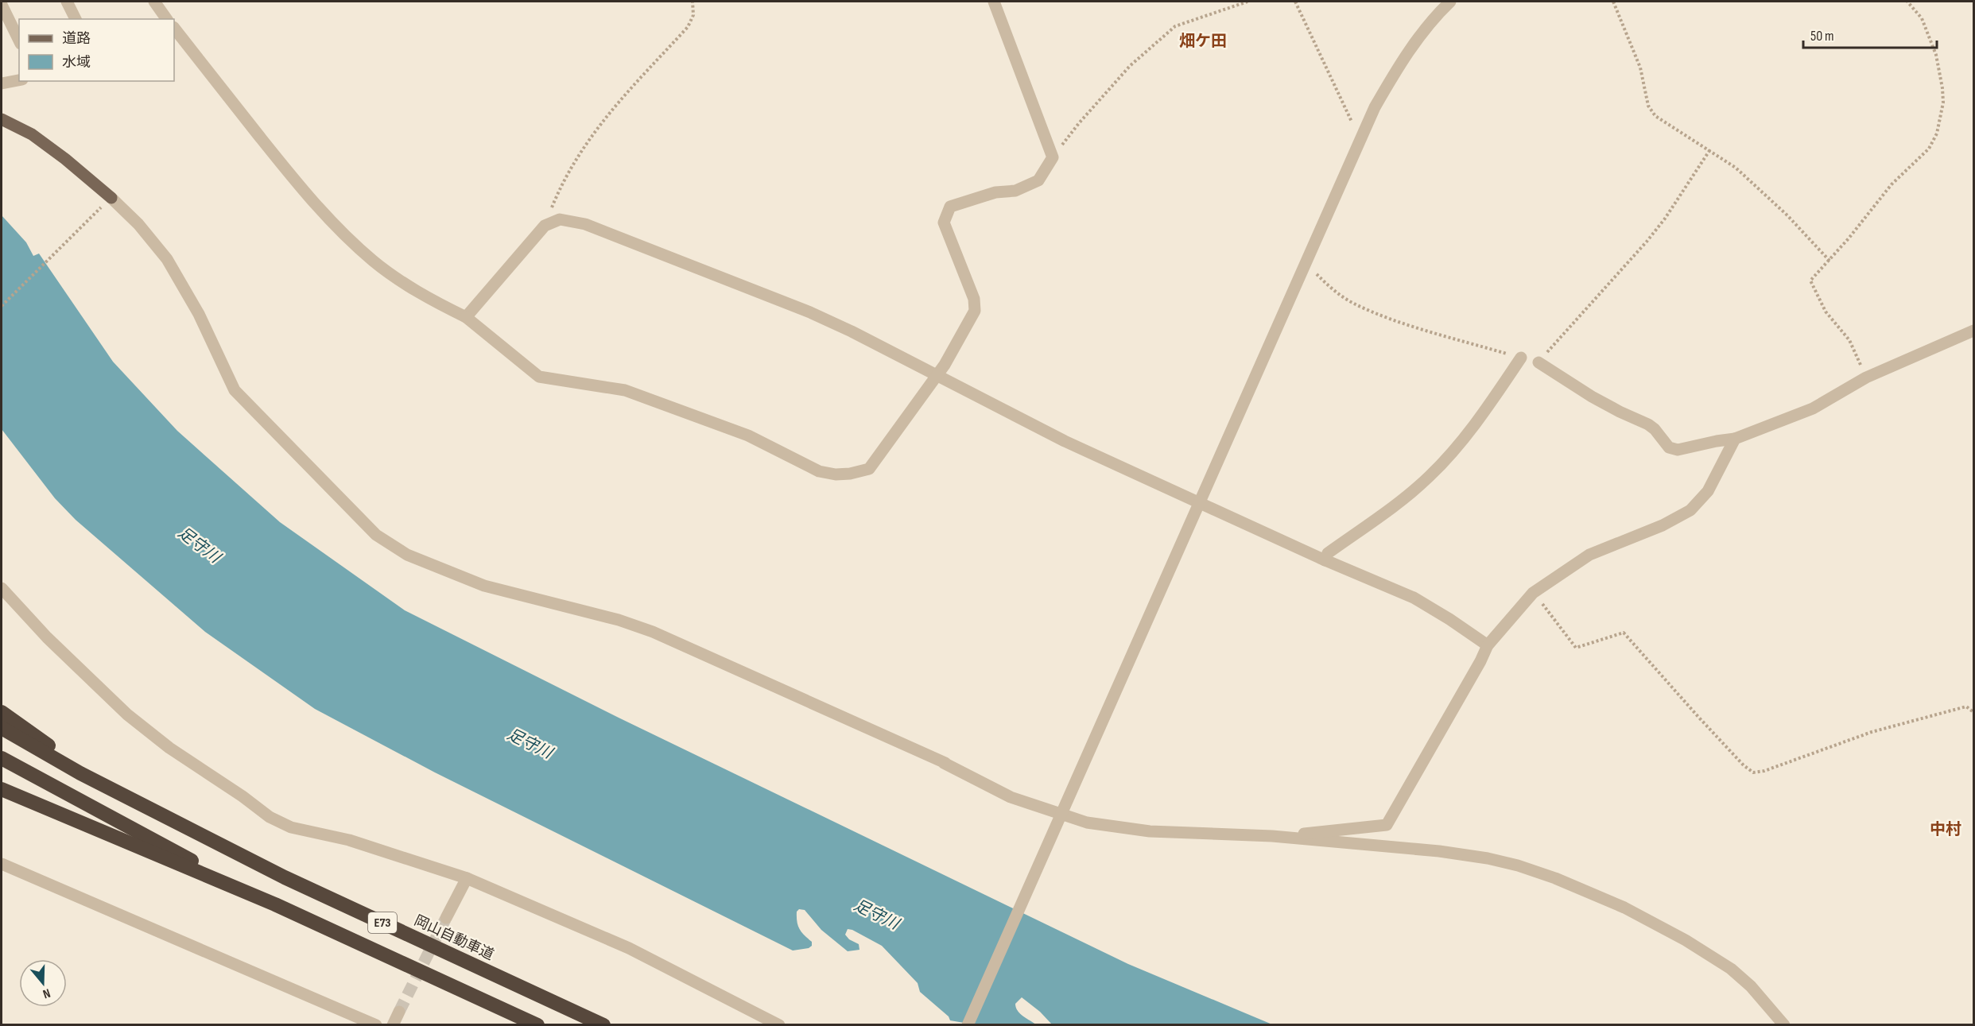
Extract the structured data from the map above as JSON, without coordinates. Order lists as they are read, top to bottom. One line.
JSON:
{"streets":{"highway":["E73","岡山自動車道"]},"districts":["畑ケ田","中村"],"water":["足守川"],"legend":["道路","水域"],"scale_bar":"50 m","north":"bottom"}
